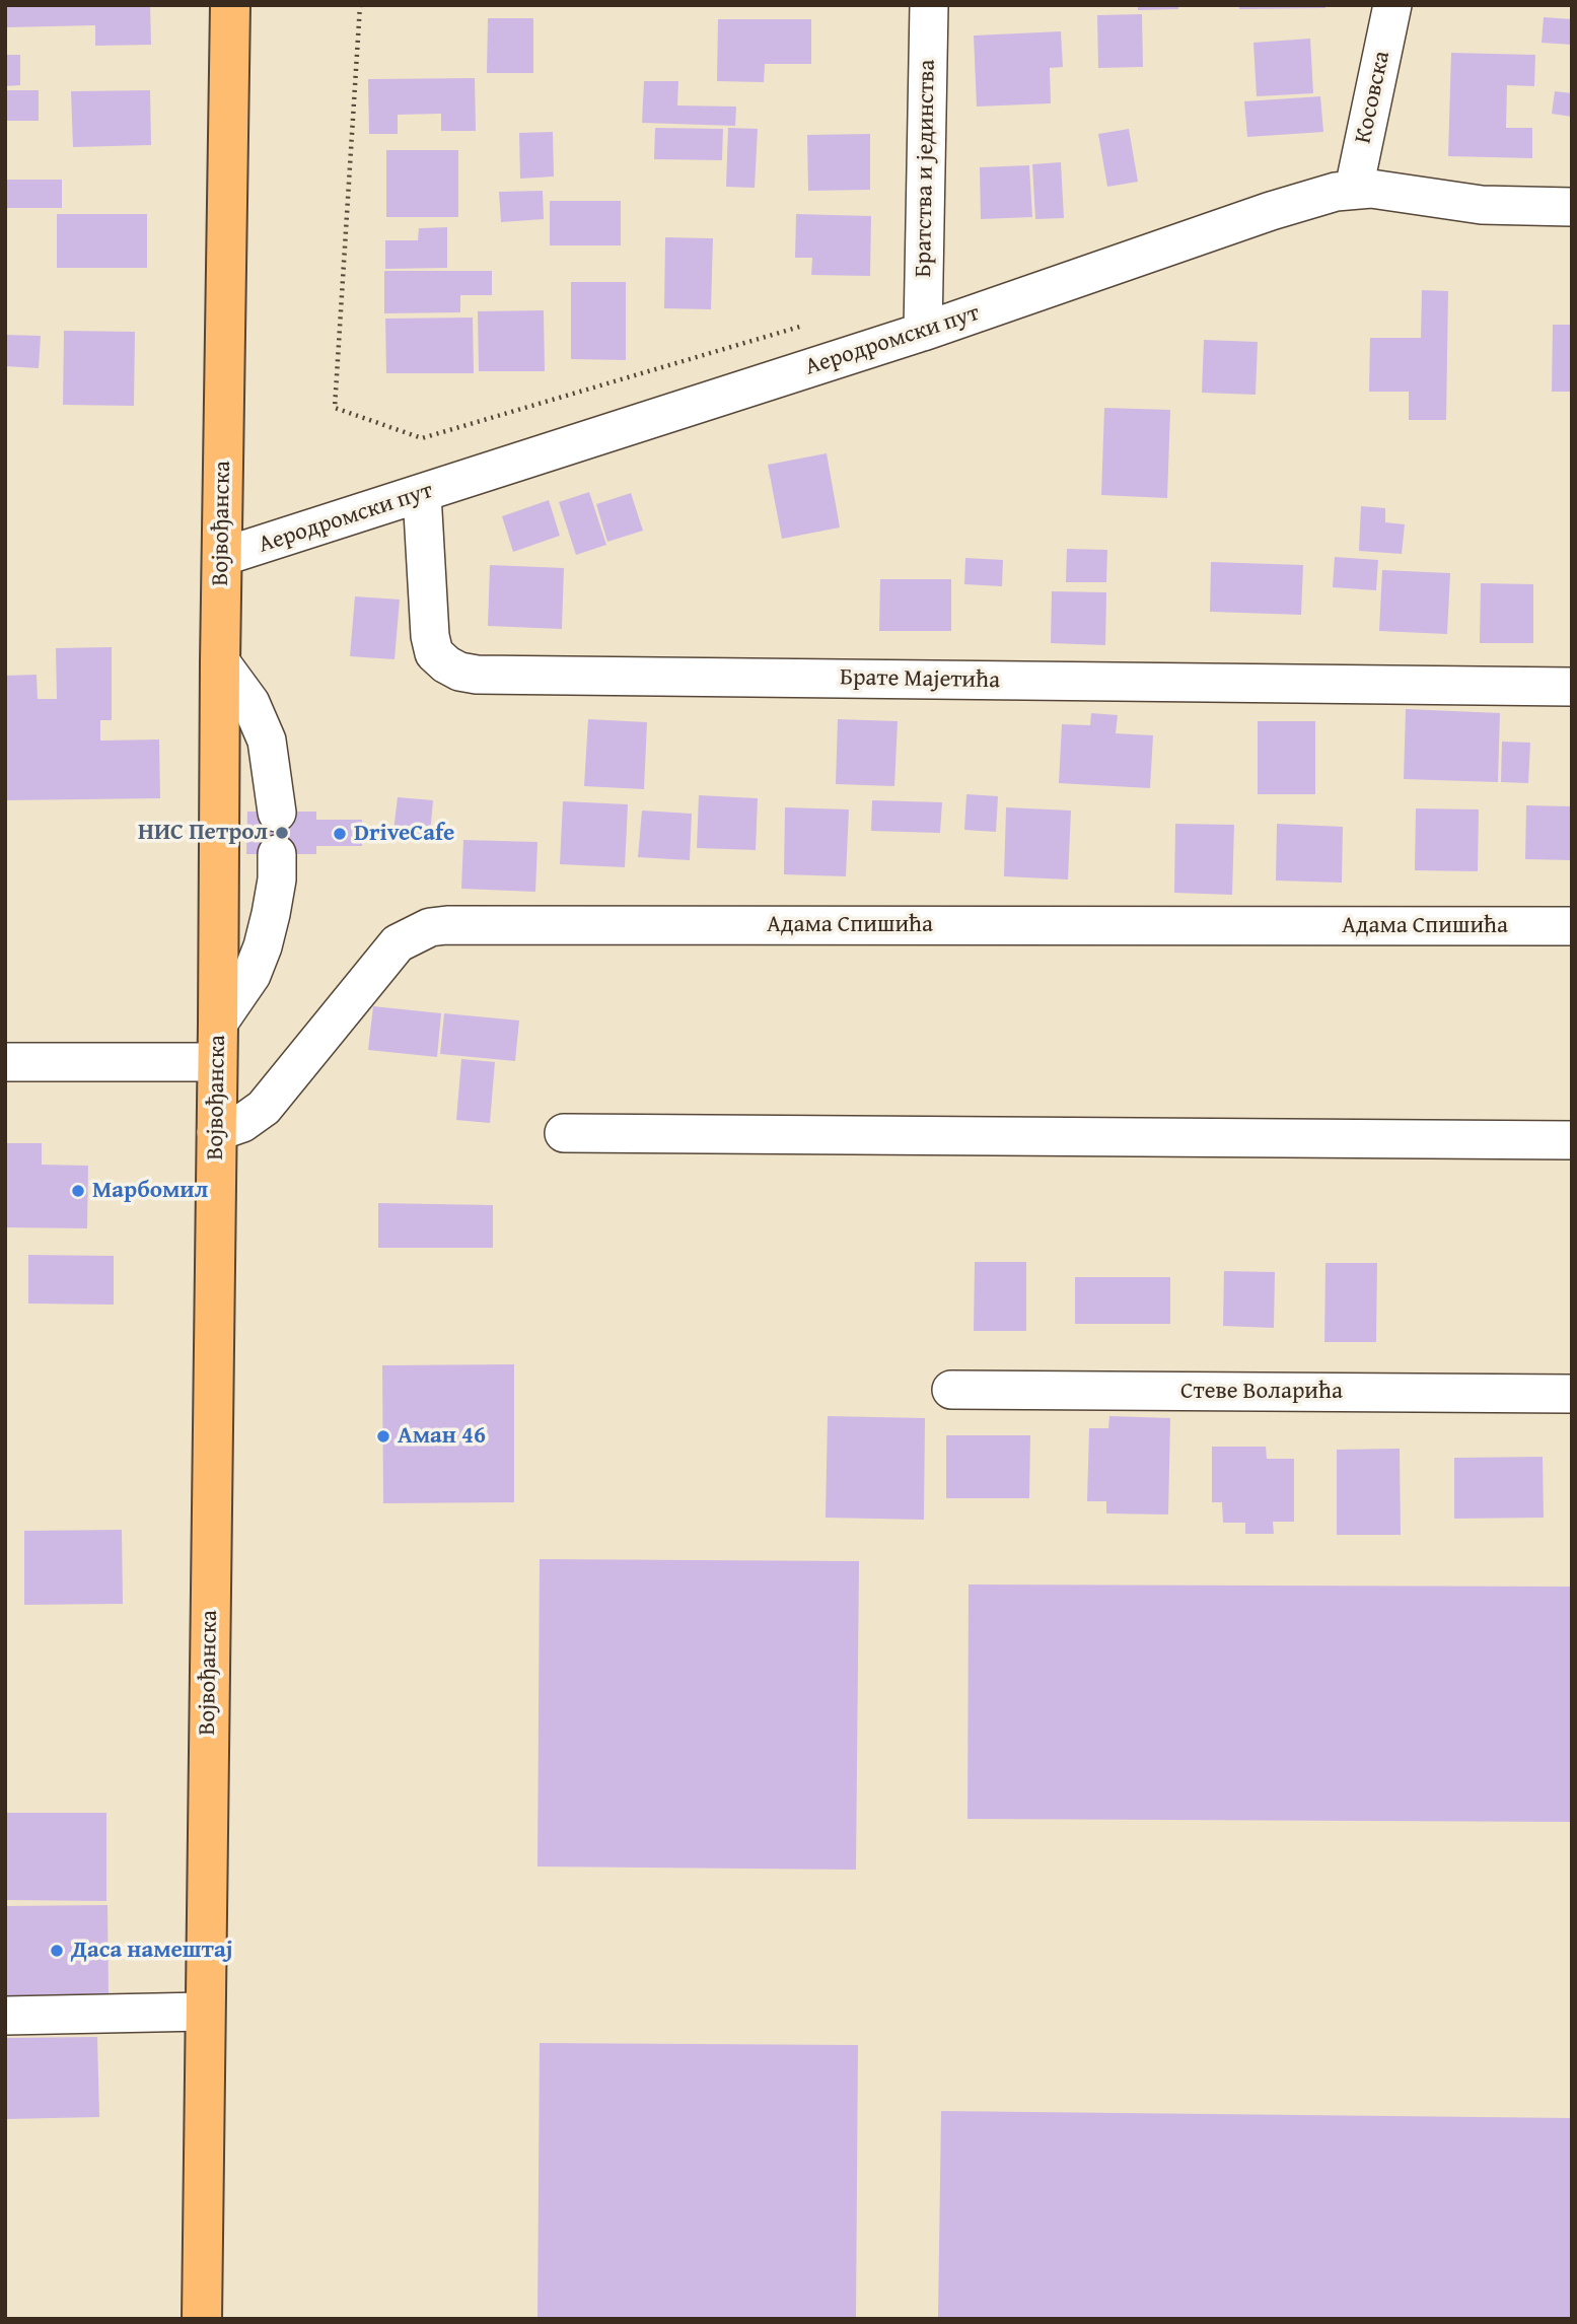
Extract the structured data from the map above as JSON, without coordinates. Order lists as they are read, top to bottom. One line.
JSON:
{"streets":{"main road":["Војвођанска"],"street":["Косовска","Братства и јединства","Аеродромски пут","Брате Мајетића","Адама Спишића","Стеве Воларића"]},"crossings":[["Косовска","Аеродромски пут"],["Братства и јединства","Аеродромски пут"],["Аеродромски пут","Војвођанска"],["Аеродромски пут","Брате Мајетића"],["Војвођанска","Адама Спишића"]],"places":["НИС Петрол","DriveCafe","Марбомил","Аман 46","Даса намештај"]}
